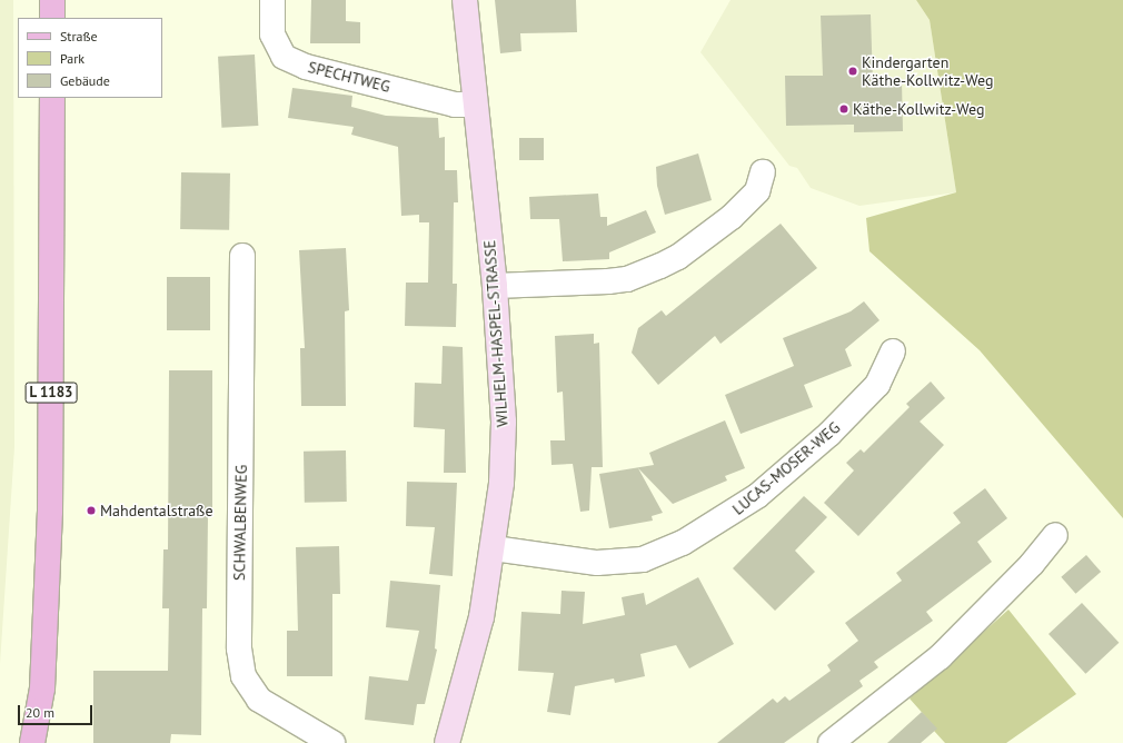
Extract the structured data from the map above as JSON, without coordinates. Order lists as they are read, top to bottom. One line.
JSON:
{"streets":{"main road":["L 1183"],"street":["SPECHTWEG","WILHELM-HASPEL-STRASSE","LUCAS-MOSER-WEG","SCHWALBENWEG"]},"crossings":[["SPECHTWEG","WILHELM-HASPEL-STRASSE"],["WILHELM-HASPEL-STRASSE","LUCAS-MOSER-WEG"]],"places":["Kindergarten Käthe-Kollwitz-Weg","Käthe-Kollwitz-Weg","Mahdentalstraße"],"legend":["Straße","Park","Gebäude"],"scale_bar":"20 m"}
